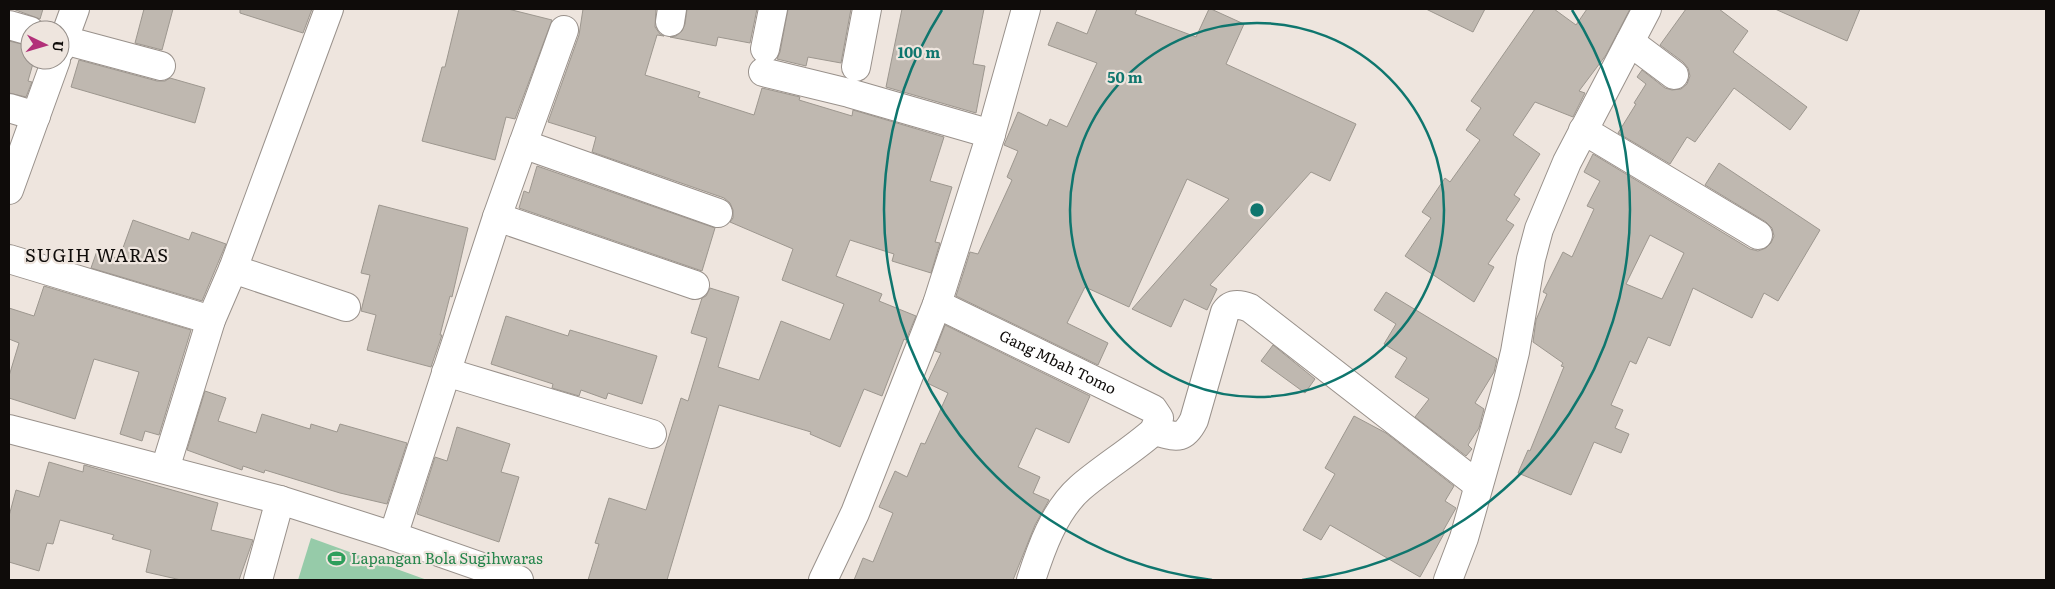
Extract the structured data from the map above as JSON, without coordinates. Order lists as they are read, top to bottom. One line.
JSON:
{"streets":{"street":["Gang Mbah Tomo"]},"districts":["SUGIH WARAS"],"places":{"sports":["Lapangan Bola Sugihwaras"]},"north":"right","rings":["100 m","50 m"]}
